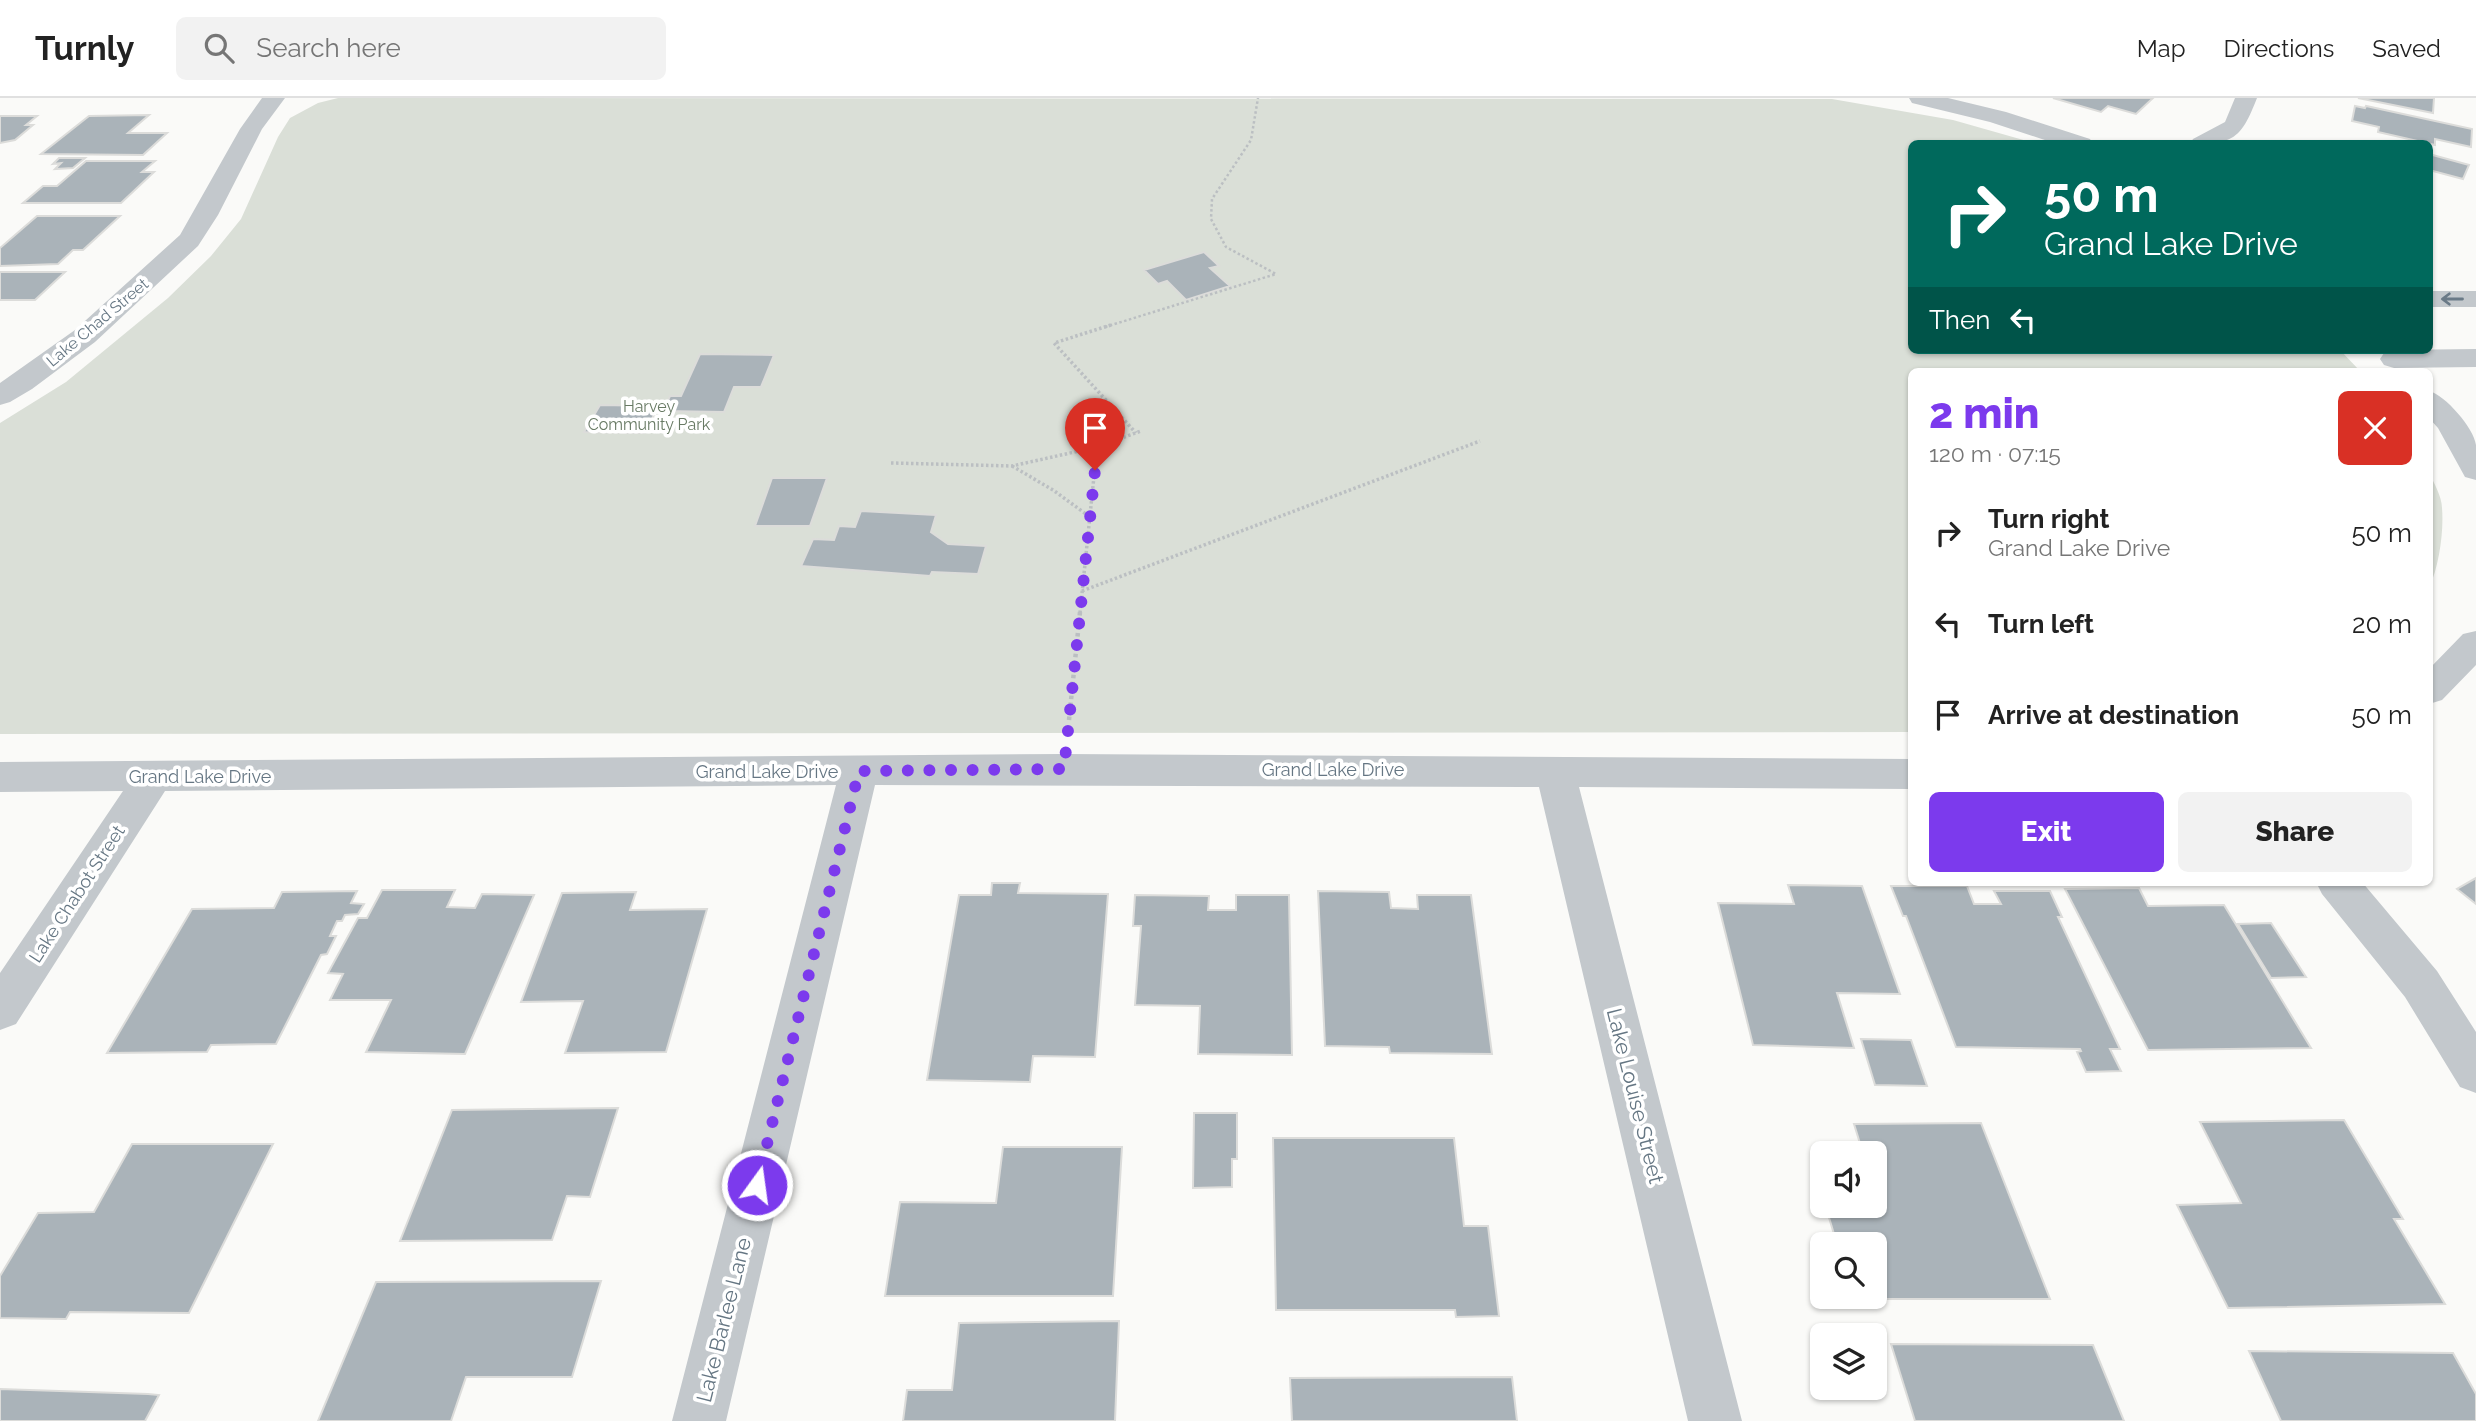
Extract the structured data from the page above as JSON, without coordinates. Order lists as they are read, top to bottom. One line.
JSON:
{"streets":{"street":["Lake Chad Street","Grand Lake Drive","Lake Chabot Street","Lake Louise Street","Lake Barlee Lane"]},"crossings":[["Grand Lake Drive","Lake Chabot Street"],["Grand Lake Drive","Lake Louise Street"],["Grand Lake Drive","Lake Barlee Lane"]],"parks":["Harvey Community Park"],"page":{"header":"Turnly","search":"Search here","nav":["Map","Directions","Saved"],"turn":["50 m","Grand Lake Drive"],"then":"Then","heading":["2 min","120 m · 07:15"],"list":[{"name":"Turn right","note":"Grand Lake Drive","value":"50 m"},{"name":"Turn left","value":"20 m"},{"name":"Arrive at destination","value":"50 m"}],"buttons":["Exit","Share"]}}
